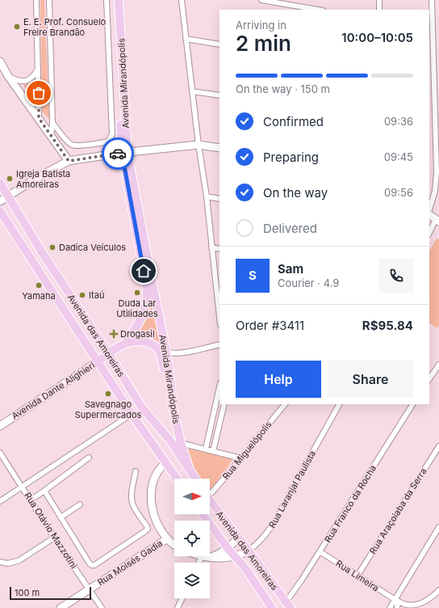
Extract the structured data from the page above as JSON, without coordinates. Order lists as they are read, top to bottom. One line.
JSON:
{"streets":{"main road":["Avenida Mirandópolis","Avenida das Amoreiras","Avenida Dante Alighieri"],"street":["Rua Miguelópolis","Rua Laranjal Paulista","Rua Franco da Rocha","Rua Araçoiaba da Serra","Rua Otávio Mazzotini","Rua Moisés Gadia","Rua Limeira"]},"crossings":[["Avenida Mirandópolis","Avenida das Amoreiras"],["Avenida Mirandópolis","Avenida Dante Alighieri"],["Avenida das Amoreiras","Avenida Dante Alighieri"],["Avenida das Amoreiras","Rua Laranjal Paulista"],["Avenida das Amoreiras","Rua Franco da Rocha"],["Rua Franco da Rocha","Rua Limeira"],["Rua Araçoiaba da Serra","Rua Limeira"],["Rua Otávio Mazzotini","Rua Moisés Gadia"]],"places":{"other":["E. E. Prof. Consuelo Freire Brandão","Igreja Batista Amoreiras","Dadica Veículos","Yamaha","Duda Lar Utilidades","Itaú","Savegnago Supermercados"],"health":["Drogasil"]},"scale_bar":"100 m","north":"right","page":{"heading":["2 min","Arriving in","10:00–10:05"],"panel":["Sam","Courier · 4.9","Order #3411","R$95.84"],"bar":"On the way · 150 m","list":[["Confirmed","09:36"],["Preparing","09:45"],["On the way","09:56"],"Delivered"],"round":"S","buttons":["Help","Share"],"scale":"100 m"}}
